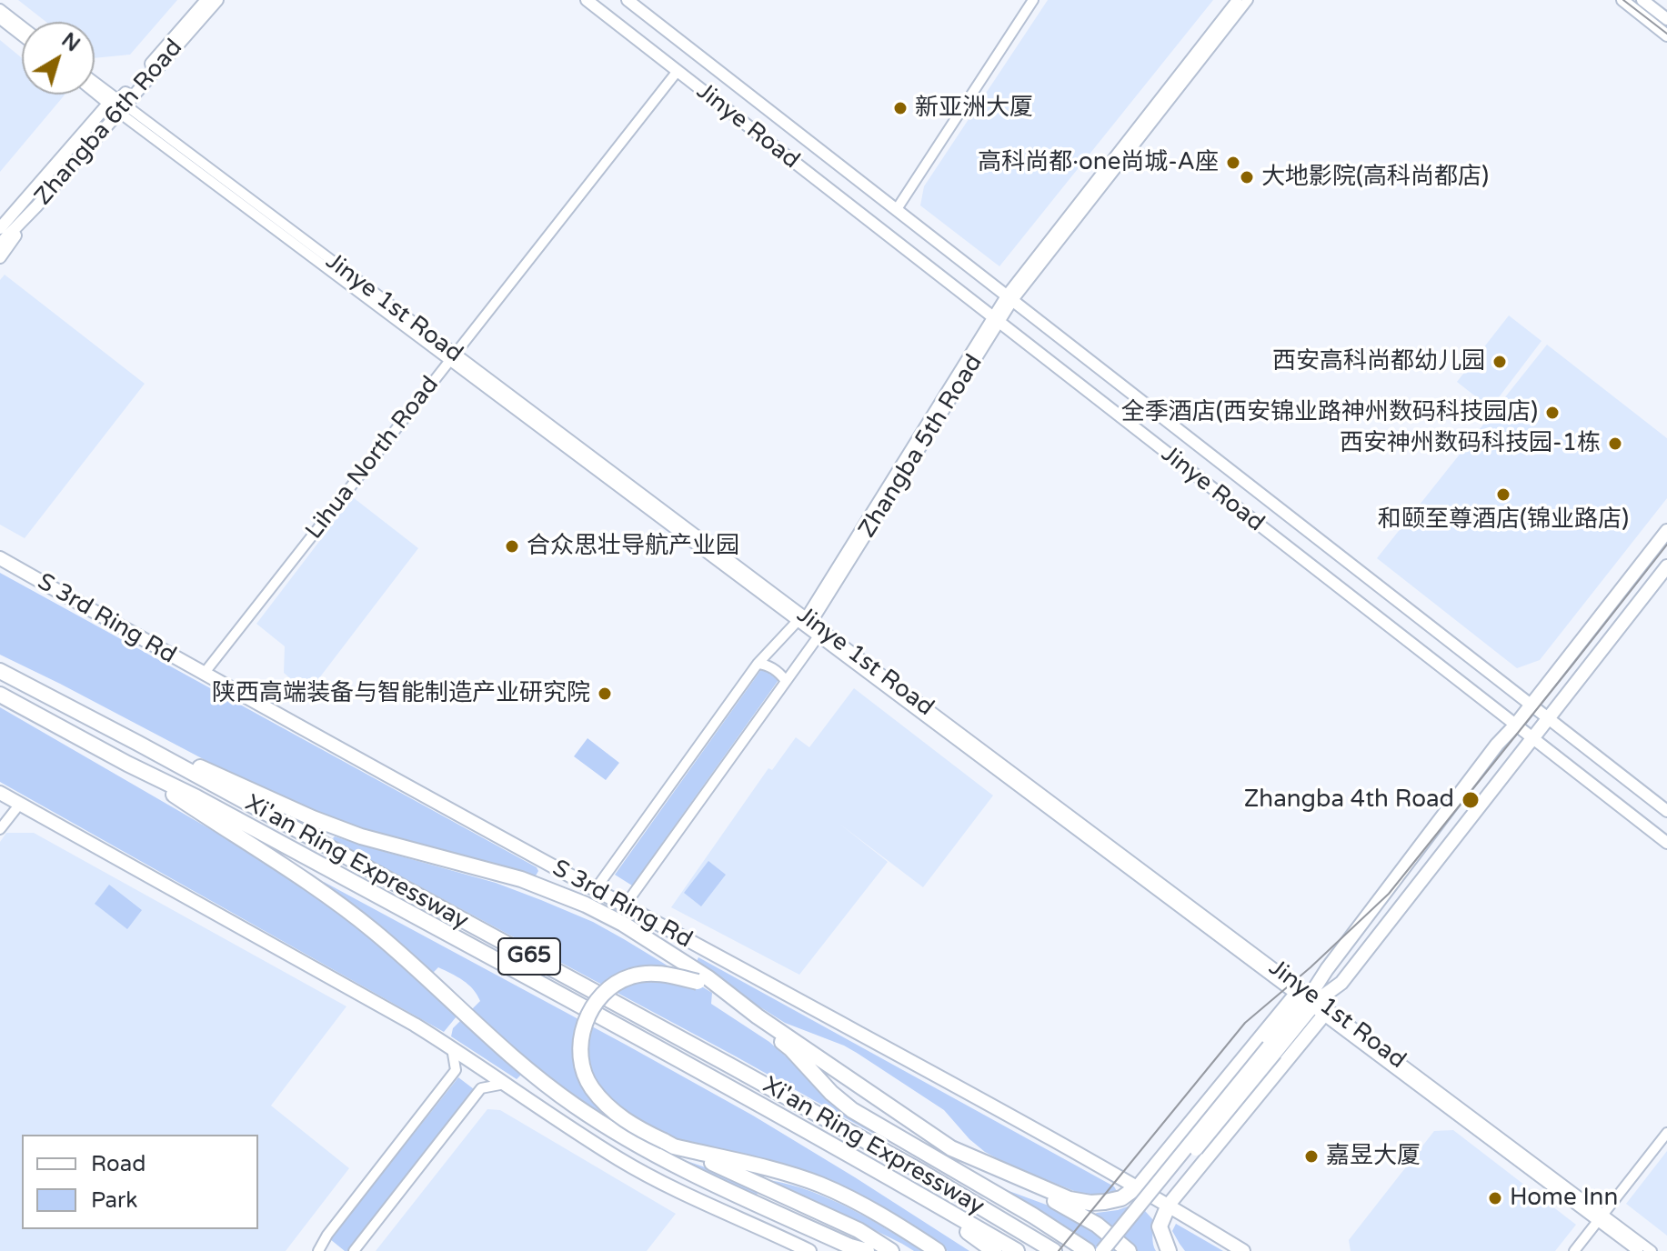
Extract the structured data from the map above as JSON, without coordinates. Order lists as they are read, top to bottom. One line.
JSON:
{"streets":{"highway":["Xi'an Ring Expressway","G65"],"main road":["Zhangba 6th Road","Jinye Road","S 3rd Ring Rd"],"street":["Jinye 1st Road","Zhangba 5th Road","Lihua North Road"]},"crossings":[["Zhangba 6th Road","Jinye 1st Road"],["Jinye Road","Zhangba 5th Road"],["Jinye Road","Lihua North Road"],["Jinye 1st Road","Zhangba 5th Road"],["Jinye 1st Road","Lihua North Road"],["Zhangba 5th Road","S 3rd Ring Rd"],["Lihua North Road","S 3rd Ring Rd"]],"places":["新亚洲大厦","高科尚都·one尚城-A座","大地影院(高科尚都店)","西安高科尚都幼儿园","全季酒店(西安锦业路神州数码科技园店)","西安神州数码科技园-1栋","和颐至尊酒店(锦业路店)","合众思壮导航产业园","陕西高端装备与智能制造产业研究院","Zhangba 4th Road","嘉昱大厦","Home Inn"],"legend":["Road","Park"],"north":"top right"}
